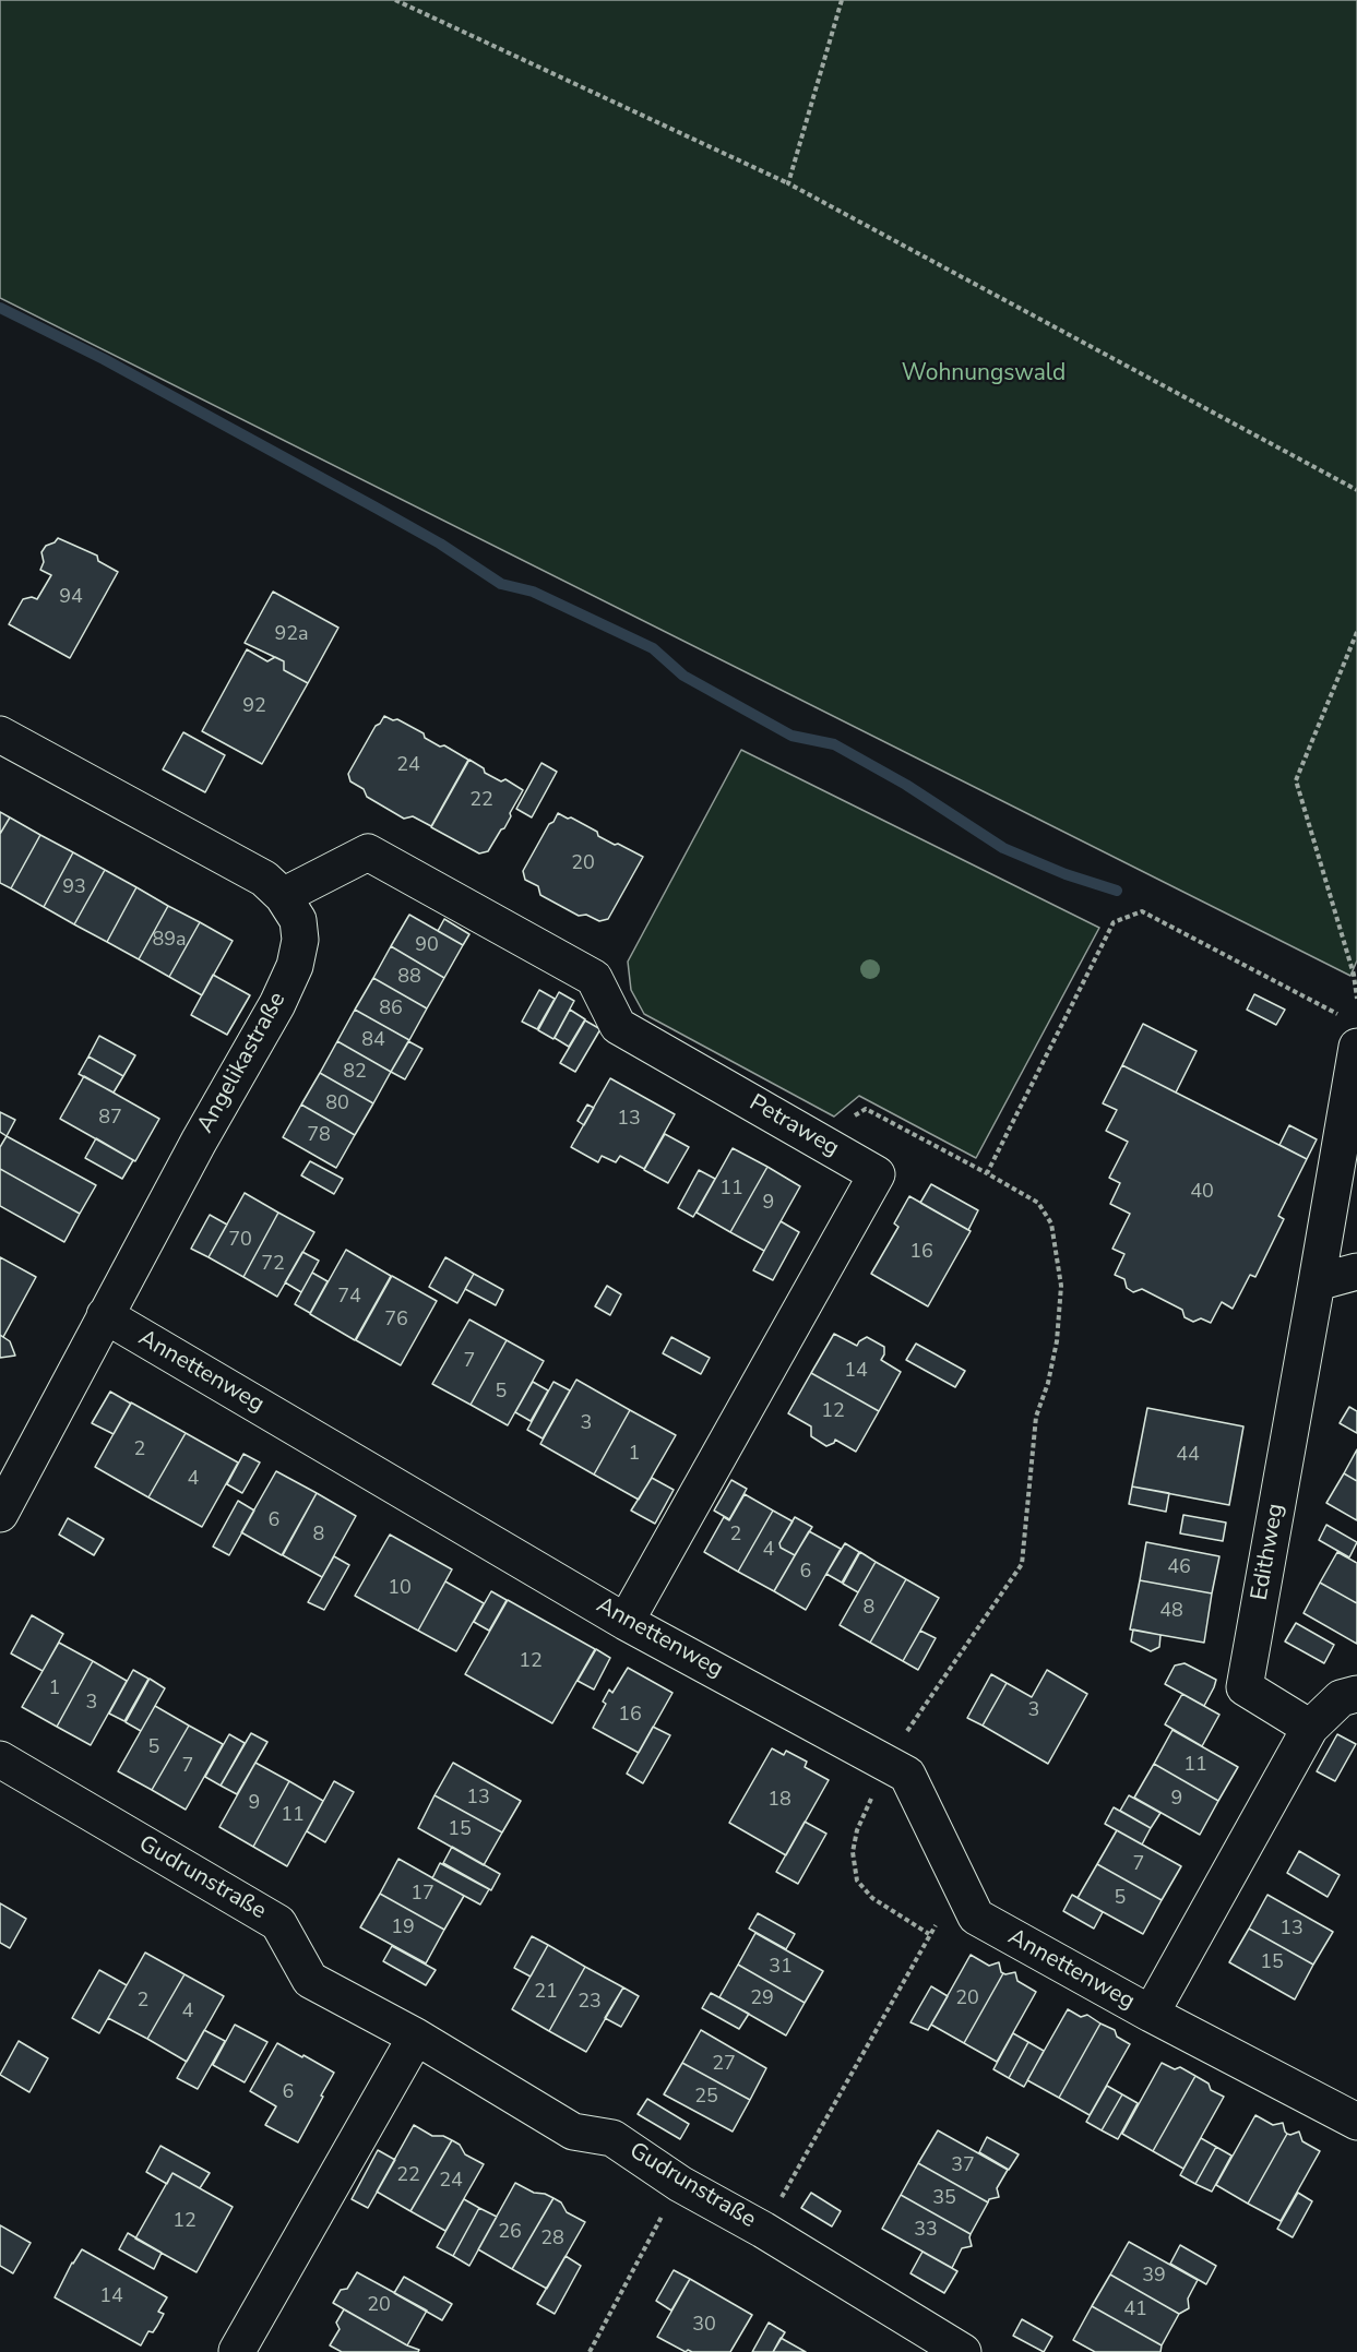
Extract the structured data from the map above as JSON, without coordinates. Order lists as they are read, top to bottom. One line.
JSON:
{"streets":{"street":["Angelikastraße","Petraweg","Annettenweg","Edithweg","Gudrunstraße"]},"crossings":[["Angelikastraße","Petraweg"],["Angelikastraße","Annettenweg"],["Petraweg","Annettenweg"],["Annettenweg","Edithweg"]],"parks":["Wohnungswald"],"house_numbers":["94","92a","92","24","22","20","93","89a","90","88","86","84","82","80","87","13","78","11","40","9","70","16","72","74","76","7","14","5","12","3","2","1","44","4","6","8","2","4","46","6","10","8","48","12","1","3","3","16","5","11","7","13","9","18","9","11","15","7","17","5","19","13","15","31","21","29","20","2","23","4","27","6","25","37","22","24","35","12","33","26","28","39","14","20","41","30"]}
